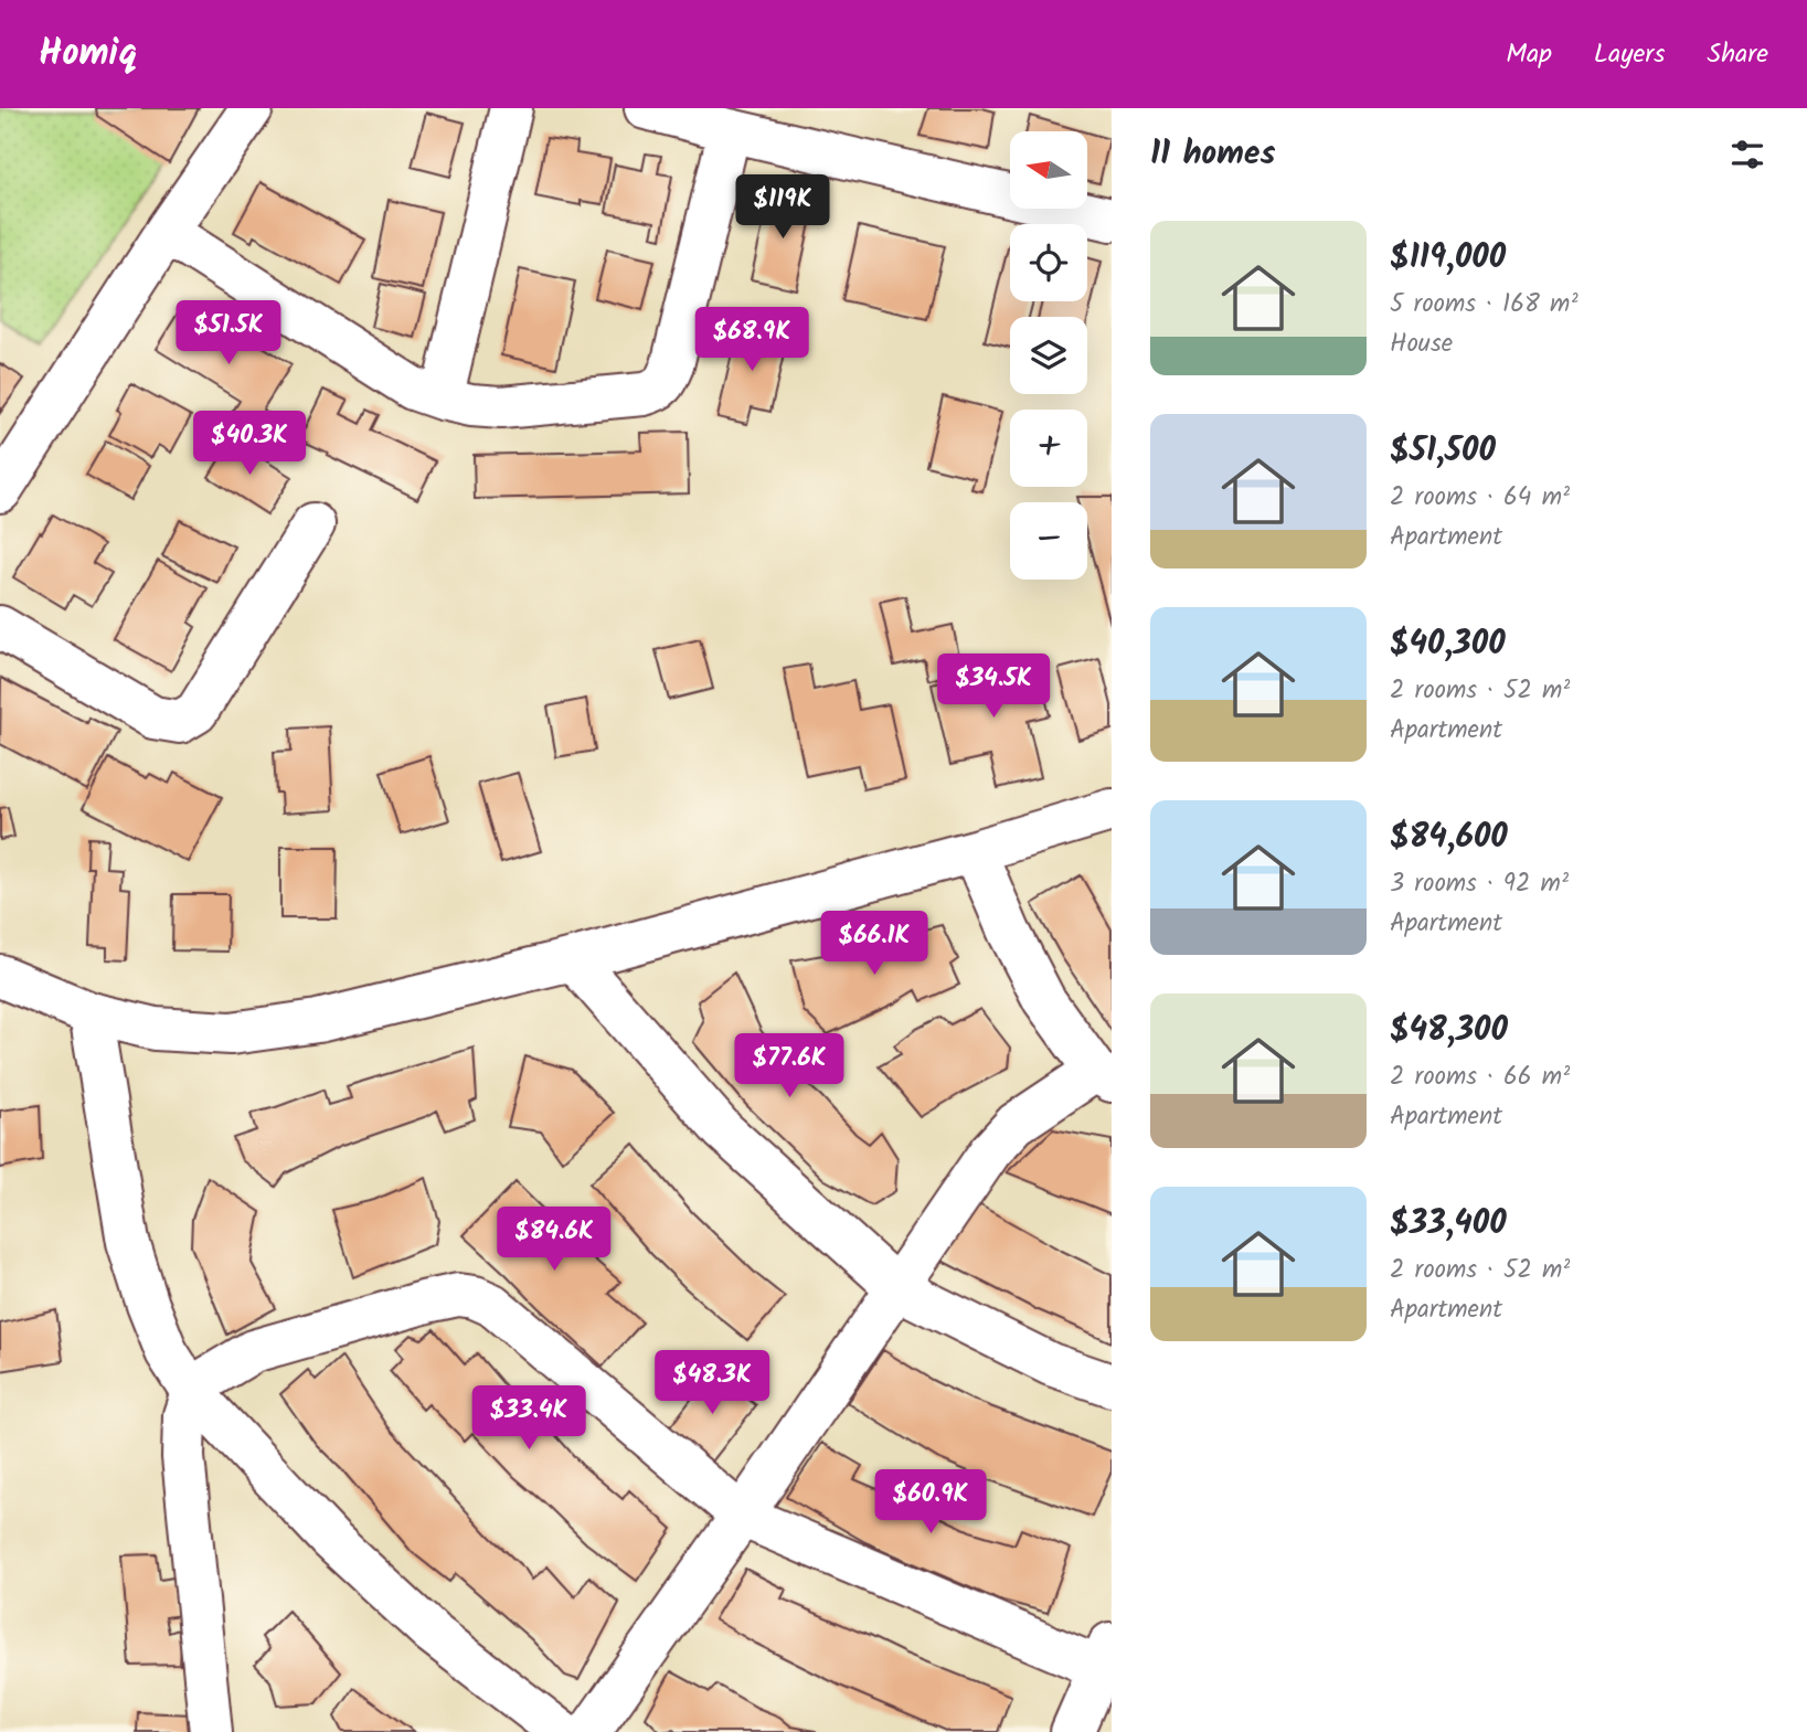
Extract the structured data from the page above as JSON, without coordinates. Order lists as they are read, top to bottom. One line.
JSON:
{"north":"left","page":{"header":"Homiq","nav":["Map","Layers","Share"],"heading":"11 homes","map_buttons":["+","−"],"price":["$119K","$51.5K","$68.9K","$40.3K","$34.5K","$66.1K","$77.6K","$84.6K","$48.3K","$33.4K","$60.9K"],"list":[{"name":"$119,000","note":"5 rooms · 168 m² · House"},{"name":"$51,500","note":"2 rooms · 64 m² · Apartment"},{"name":"$40,300","note":"2 rooms · 52 m² · Apartment"},{"name":"$84,600","note":"3 rooms · 92 m² · Apartment"},{"name":"$48,300","note":"2 rooms · 66 m² · Apartment"},{"name":"$33,400","note":"2 rooms · 52 m² · Apartment"}]}}
